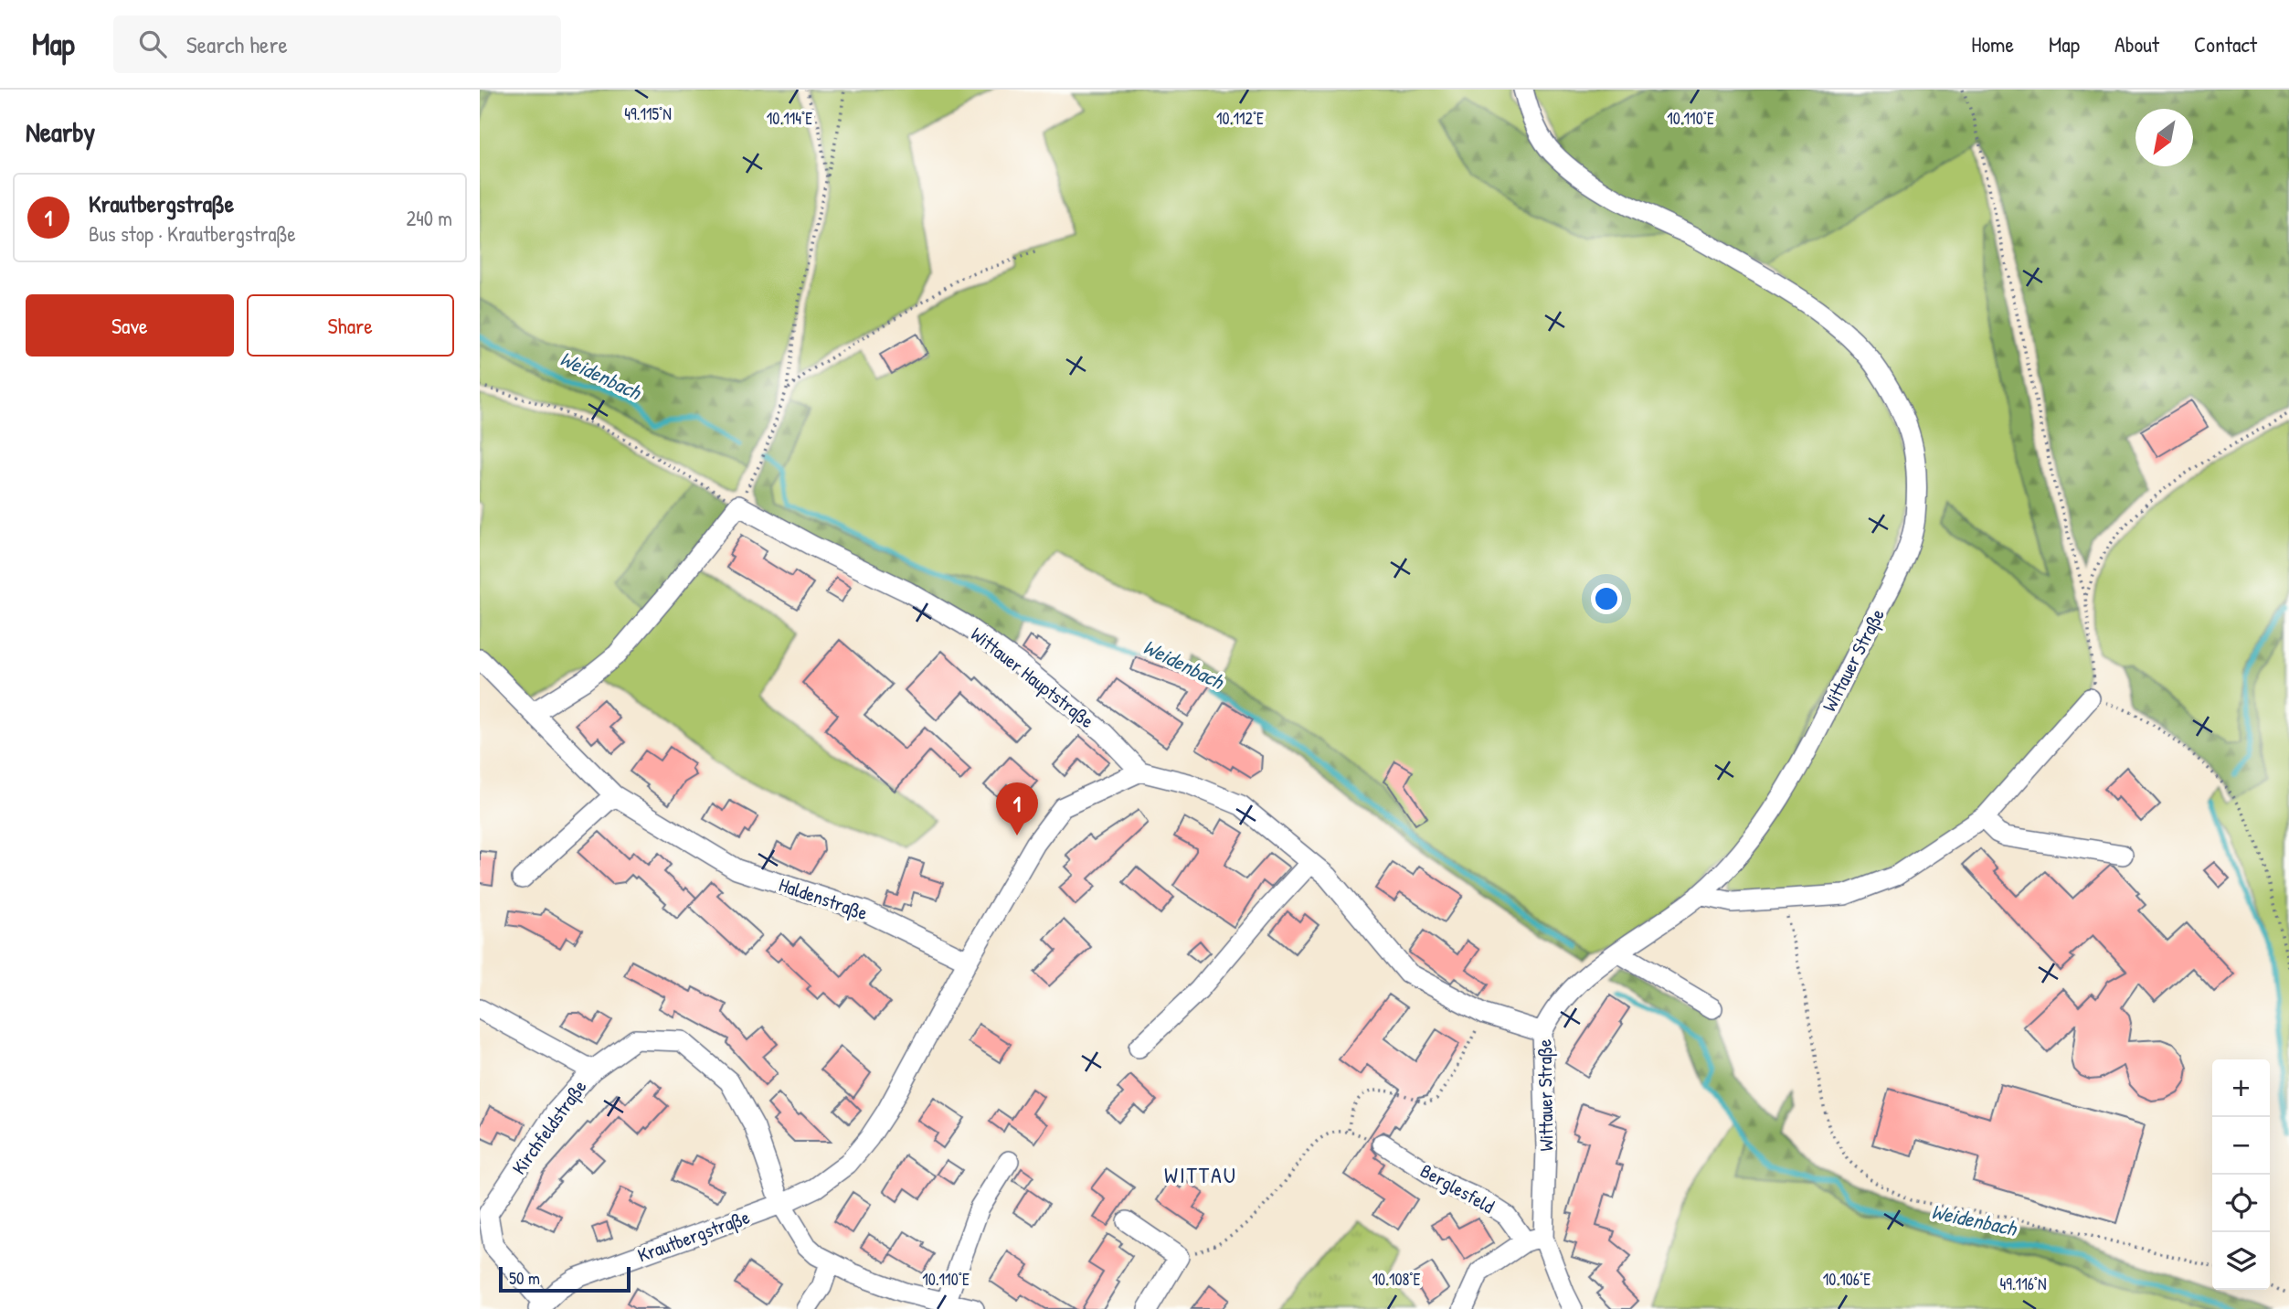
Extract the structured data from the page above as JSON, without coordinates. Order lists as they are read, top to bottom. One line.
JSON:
{"streets":{"street":["Wittauer Straße","Wittauer Hauptstraße","Haldenstraße","Kirchfeldstraße","Berglesfeld","Krautbergstraße"]},"crossings":[["Wittauer Straße","Berglesfeld"],["Wittauer Hauptstraße","Krautbergstraße"],["Haldenstraße","Krautbergstraße"],["Kirchfeldstraße","Krautbergstraße"]],"districts":["WITTAU"],"water":["Weidenbach"],"scale_bar":"50 m","north":"bottom left","page":{"header":"Map","search":"Search here","nav":["Home","Map","About","Contact"],"heading":"Nearby","list":[{"mark":"1","name":"Krautbergstraße","note":"Bus stop · Krautbergstraße","value":"240 m"}],"buttons":["Save","Share"],"pins":"1","map_buttons":["+","−"],"scale":"50 m"},"coordinates":["49.115°N","10.114°E","10.112°E","10.110°E","10.108°E","10.106°E","49.116°N"]}
